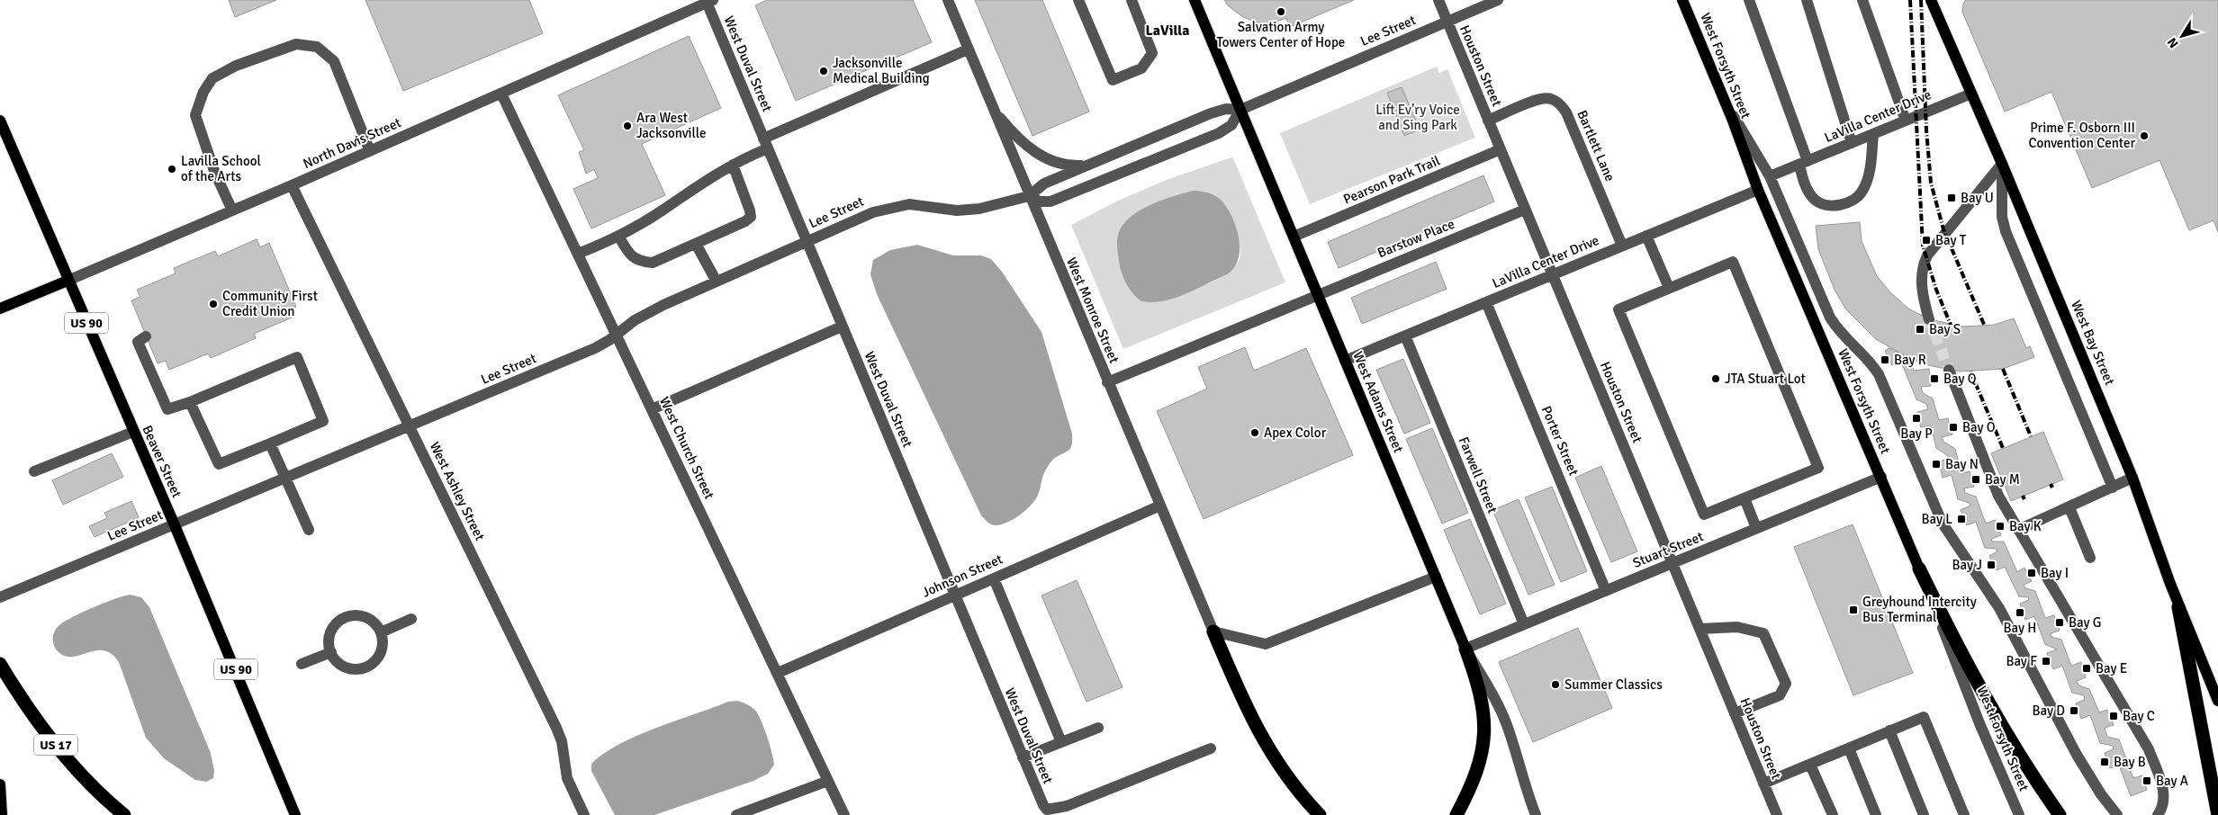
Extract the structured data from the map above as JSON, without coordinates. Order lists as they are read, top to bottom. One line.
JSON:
{"streets":{"highway":["US 17"],"main road":["West Forsyth Street","North Davis Street","US 90","West Bay Street","West Adams Street","Beaver Street"],"street":["Lee Street","West Duval Street","Houston Street","LaVilla Center Drive","Bartlett Lane","Pearson Park Trail","Barstow Place","West Monroe Street","Porter Street","West Church Street","Farwell Street","West Ashley Street","Stuart Street","Johnson Street"]},"crossings":[["Lee Street","West Duval Street"],["Lee Street","Houston Street"],["Lee Street","West Monroe Street"],["Lee Street","West Adams Street"],["Lee Street","West Church Street"],["Lee Street","Beaver Street"],["Lee Street","West Ashley Street"],["West Duval Street","North Davis Street"],["West Duval Street","Johnson Street"],["Houston Street","LaVilla Center Drive"],["Houston Street","Bartlett Lane"],["Houston Street","Pearson Park Trail"],["Houston Street","Barstow Place"],["Houston Street","Stuart Street"],["West Forsyth Street","LaVilla Center Drive"],["West Forsyth Street","Stuart Street"],["LaVilla Center Drive","Bartlett Lane"],["LaVilla Center Drive","West Bay Street"],["LaVilla Center Drive","West Adams Street"],["LaVilla Center Drive","Porter Street"],["LaVilla Center Drive","Farwell Street"],["North Davis Street","West Church Street"],["North Davis Street","Beaver Street"],["North Davis Street","West Ashley Street"],["Pearson Park Trail","West Adams Street"],["Barstow Place","West Monroe Street"],["Barstow Place","West Adams Street"],["West Monroe Street","Johnson Street"],["West Adams Street","Stuart Street"],["Porter Street","Stuart Street"],["West Church Street","Johnson Street"],["Farwell Street","Stuart Street"]],"districts":["LaVilla"],"parks":["Lift Ev’ry Voice and Sing Park"],"places":{"other":["Salvation Army Towers Center of Hope","Jacksonville Medical Building","Ara West Jacksonville","Prime F. Osborn III Convention Center","Lavilla School of the Arts","Community First Credit Union","JTA Stuart Lot","Apex Color","Summer Classics"],"transit":["Bay U","Bay T","Bay S","Bay R","Bay Q","Bay P","Bay O","Bay N","Bay M","Bay L","Bay K","Bay J","Bay I","Greyhound Intercity Bus Terminal","Bay H","Bay G","Bay F","Bay E","Bay D","Bay C","Bay B","Bay A"]},"north":"bottom left"}
